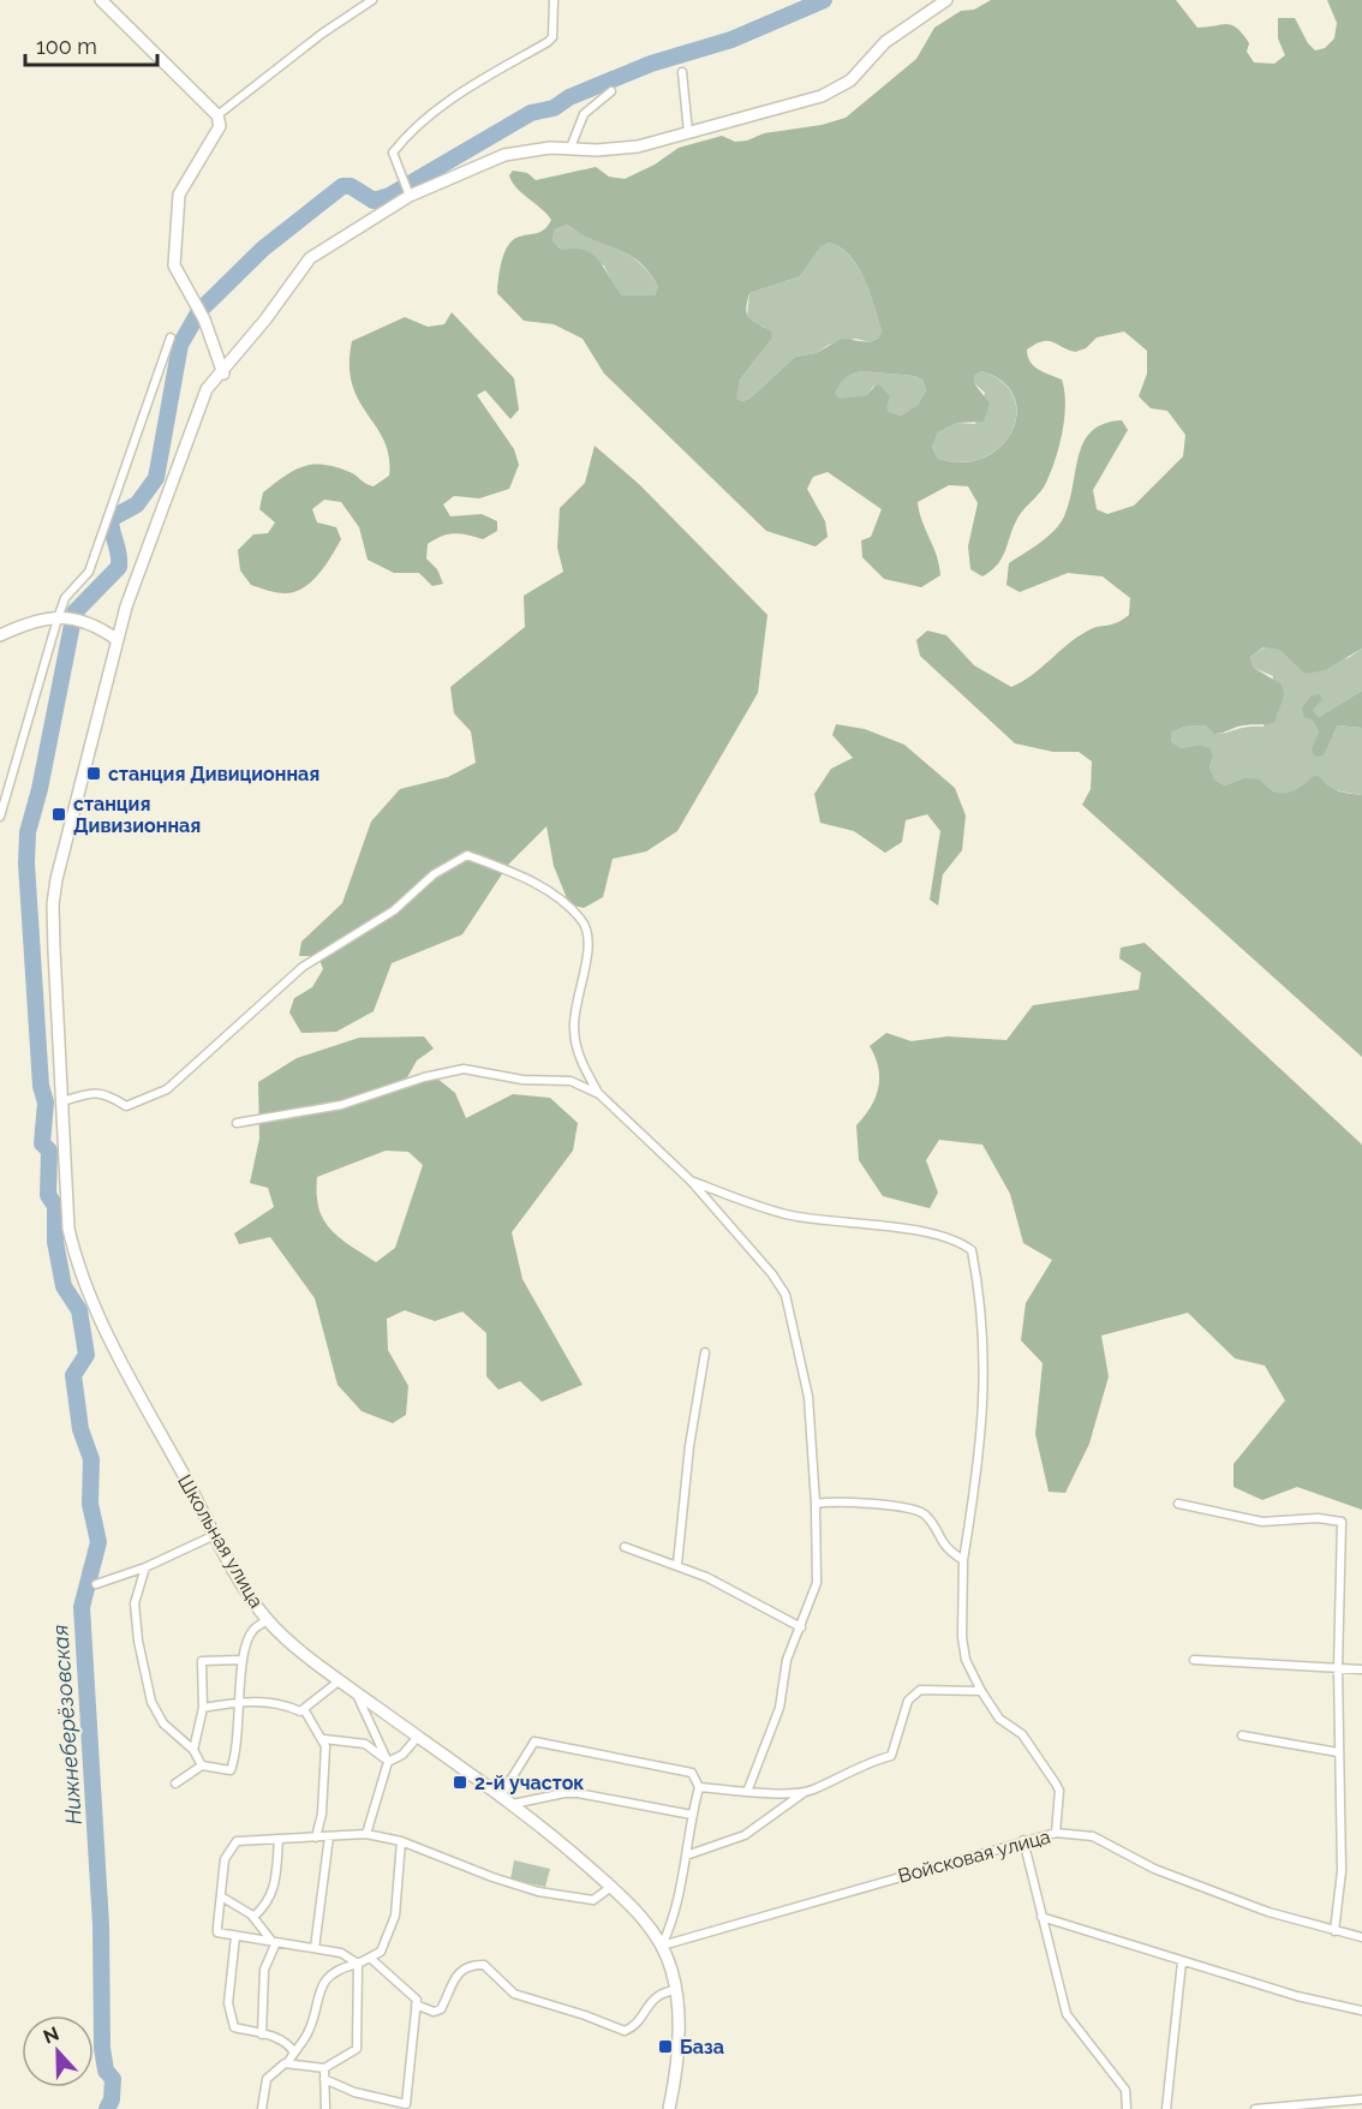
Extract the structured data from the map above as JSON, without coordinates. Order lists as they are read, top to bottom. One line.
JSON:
{"streets":{"street":["Школьная улица","Войсковая улица"]},"crossings":[["Школьная улица","Войсковая улица"]],"water":["Нижнеберёзовская"],"places":{"transit":["станция Дивиционная","станция Дивизионная","2-й участок","База"]},"scale_bar":"100 m","north":"top"}
